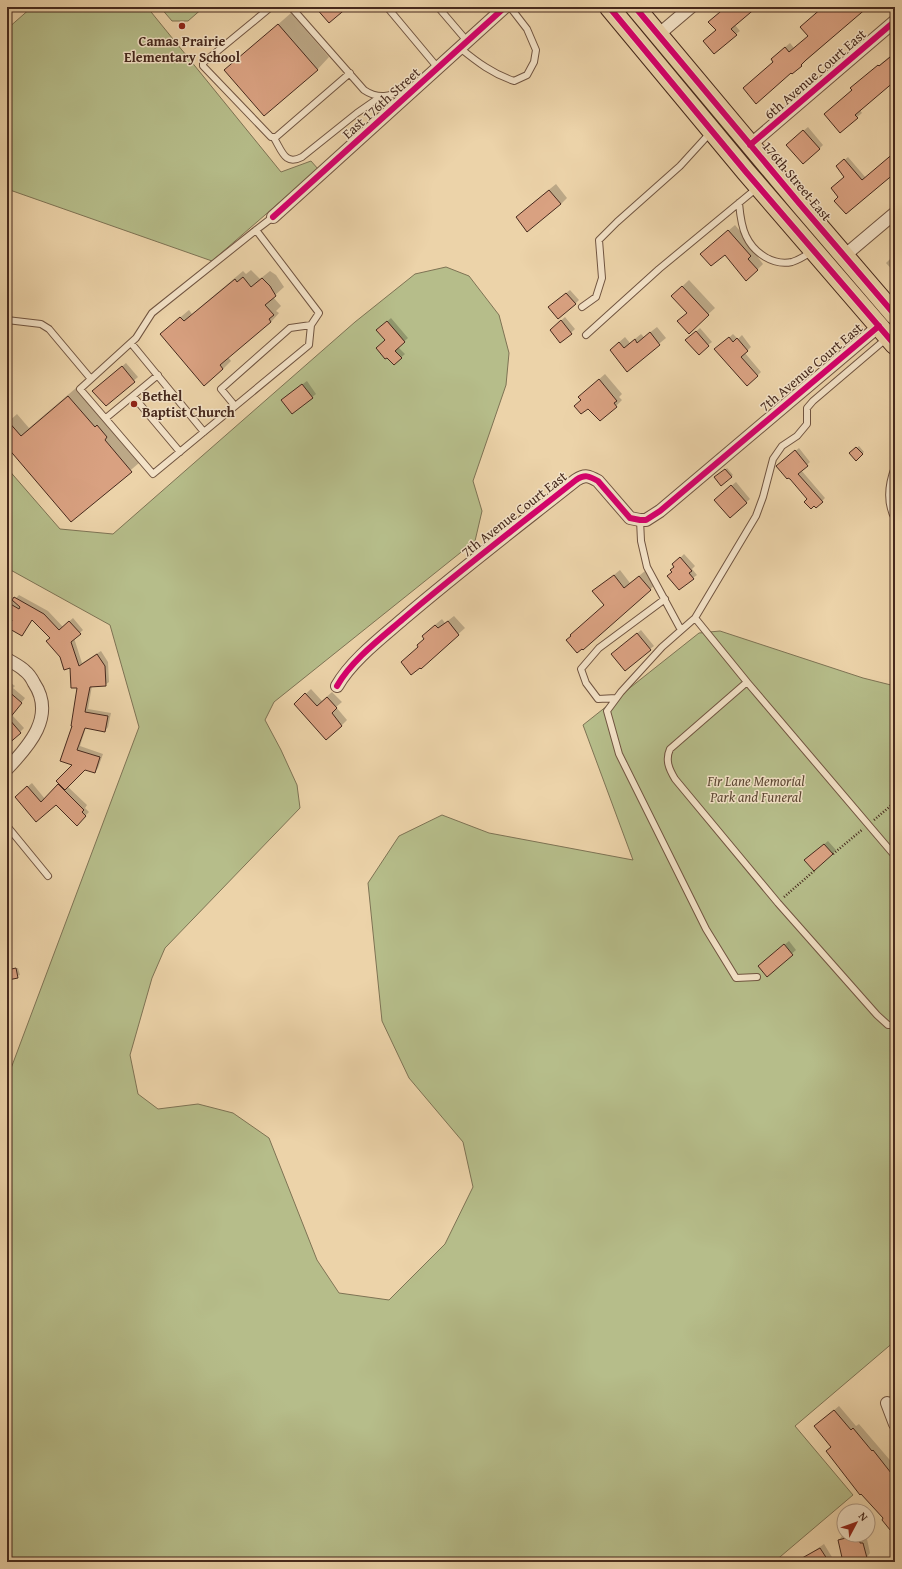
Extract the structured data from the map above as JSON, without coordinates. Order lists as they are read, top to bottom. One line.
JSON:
{"streets":{"main road":["176th Street East"],"street":["6th Avenue Court East","East 176th Street","7th Avenue Court East"]},"crossings":[["6th Avenue Court East","176th Street East"]],"parks":["Fir Lane Memorial Park and Funeral"],"places":["Camas Prairie Elementary School","Bethel Baptist Church"],"north":"top right"}
